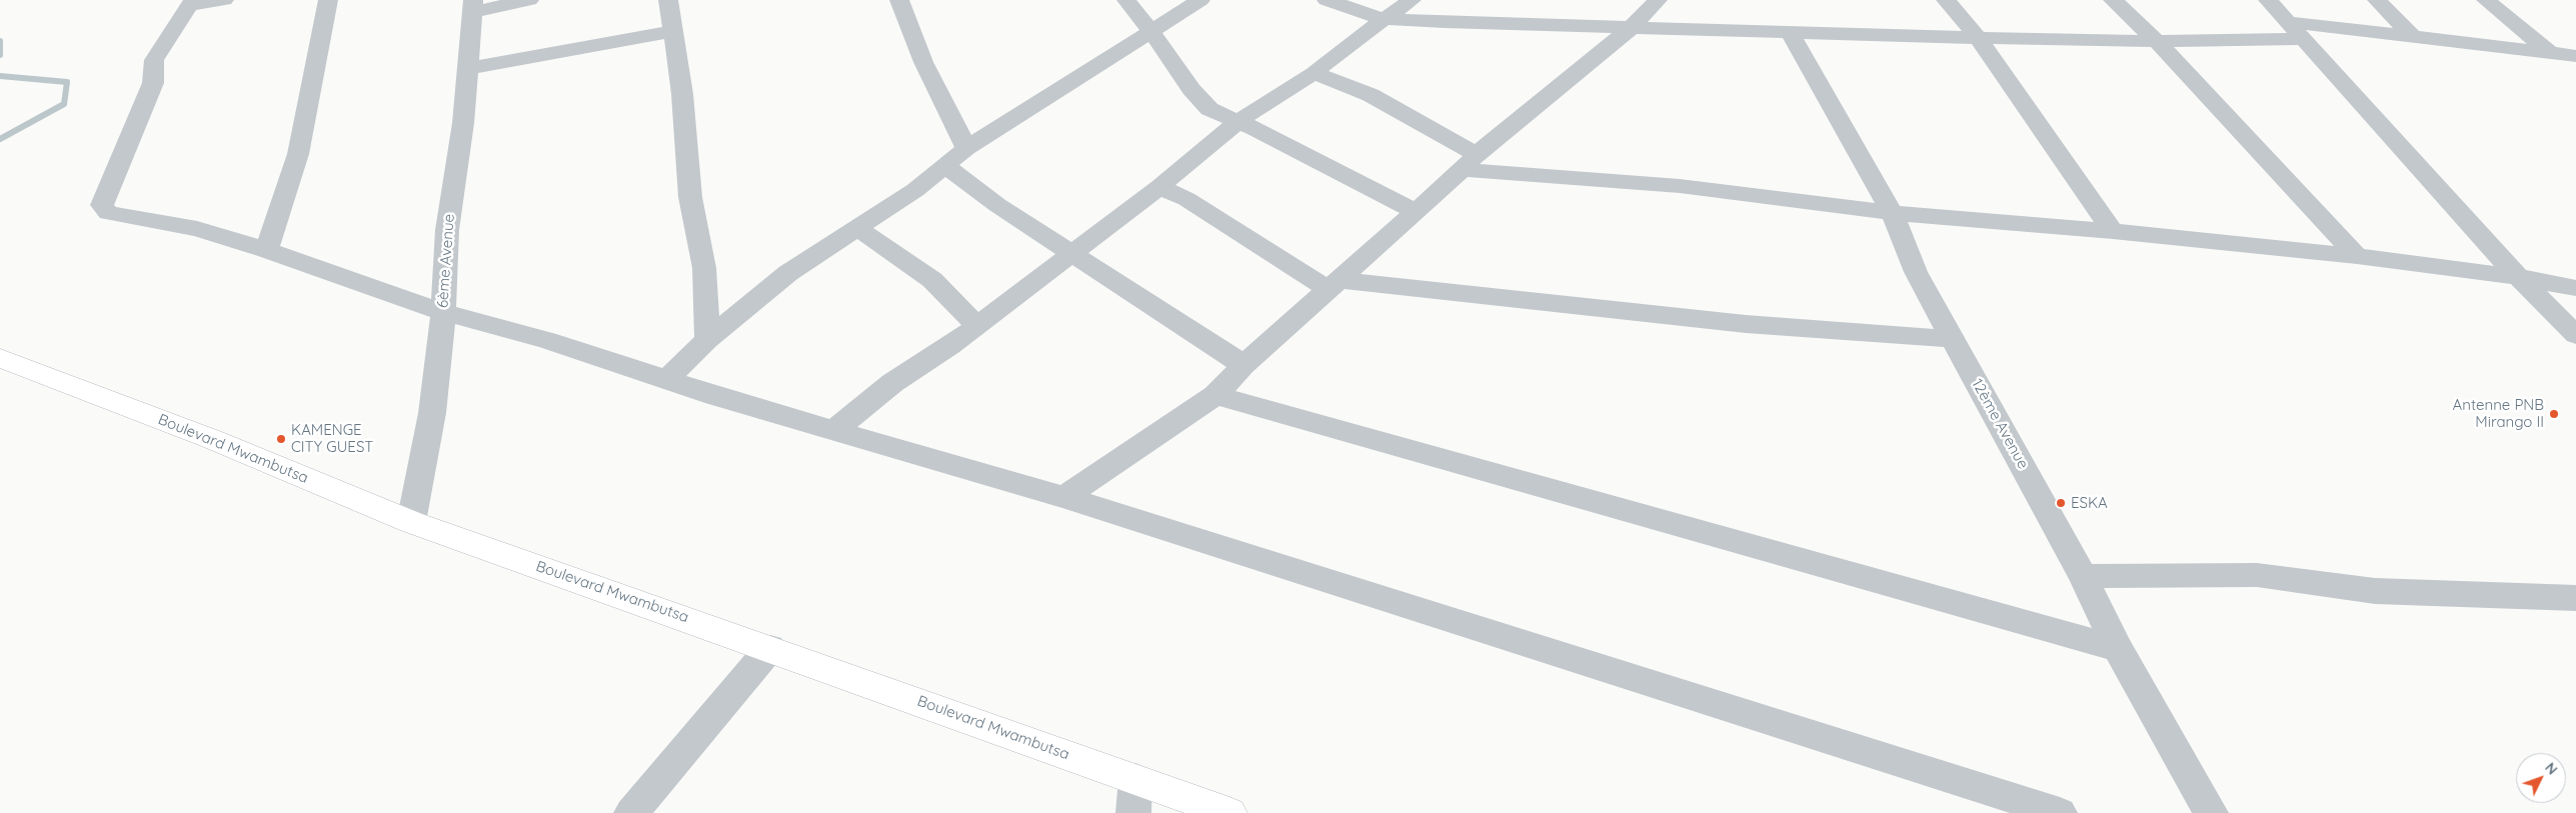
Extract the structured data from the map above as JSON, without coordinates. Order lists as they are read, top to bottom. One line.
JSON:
{"streets":{"highway":["Boulevard Mwambutsa"],"street":["6ème Avenue","12ème Avenue"]},"crossings":[["6ème Avenue","Boulevard Mwambutsa"]],"places":["Antenne PNB Mirango II","KAMENGE CITY GUEST","ESKA"],"north":"top right"}
